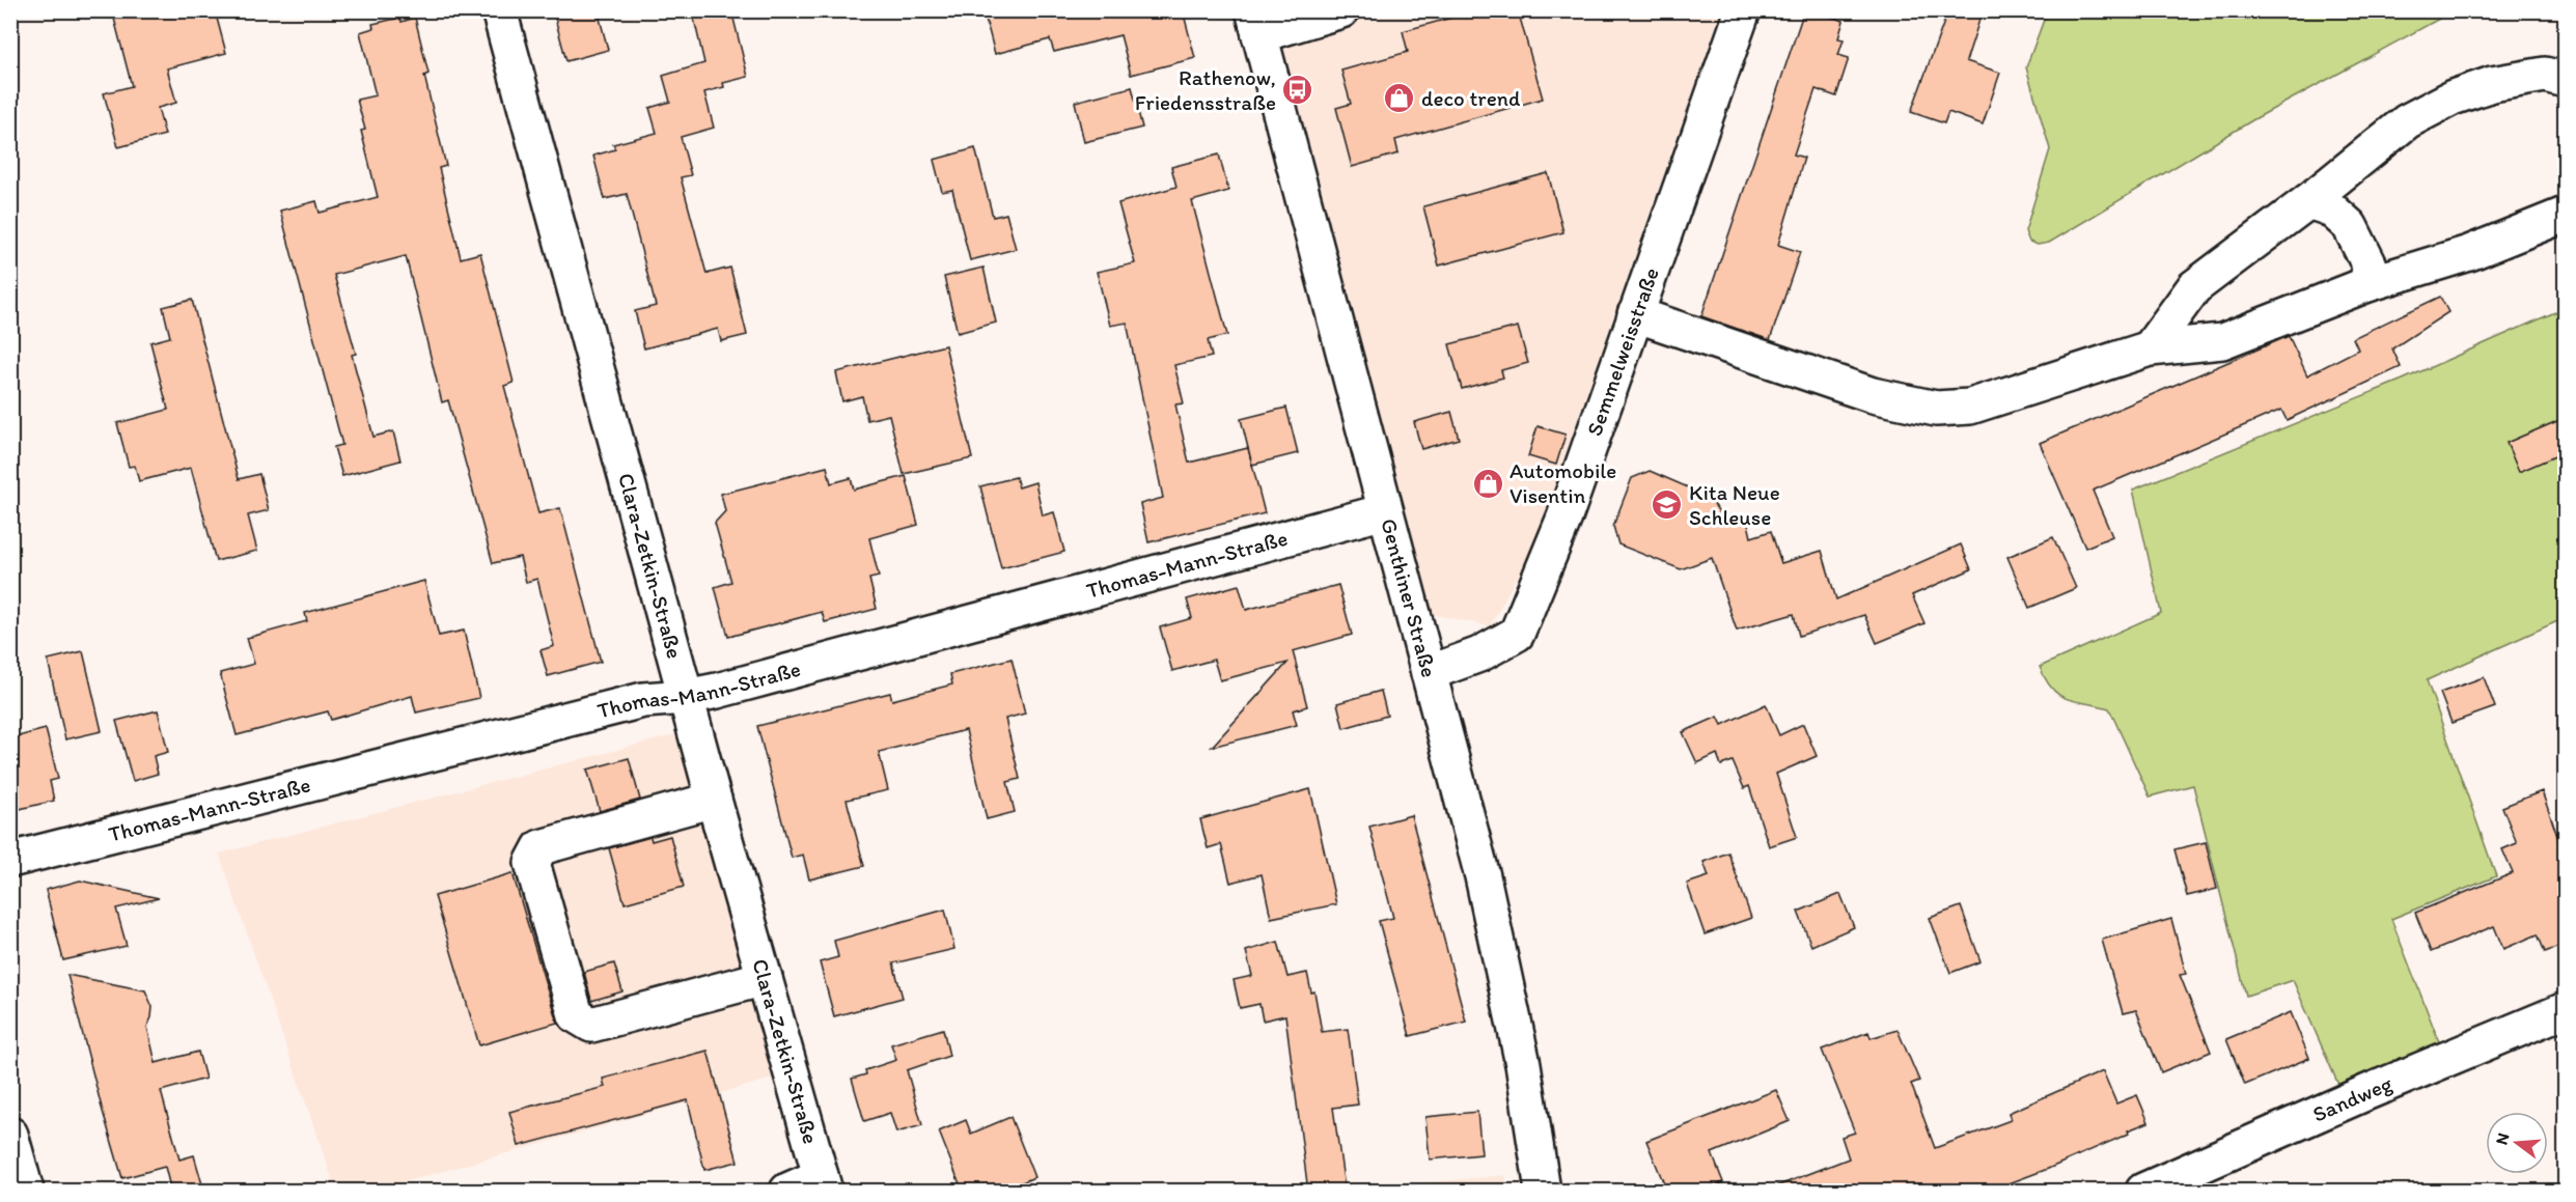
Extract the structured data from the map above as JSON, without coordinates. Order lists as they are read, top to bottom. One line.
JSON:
{"streets":{"street":["Semmelweisstraße","Thomas-Mann-Straße","Clara-Zetkin-Straße","Genthiner Straße","Sandweg"]},"crossings":[["Semmelweisstraße","Genthiner Straße"],["Thomas-Mann-Straße","Clara-Zetkin-Straße"],["Thomas-Mann-Straße","Genthiner Straße"]],"places":{"bus stop":["Rathenow, Friedensstraße"],"shop":["deco trend","Automobile Visentin"],"school or university":["Kita Neue Schleuse"]},"north":"left"}
